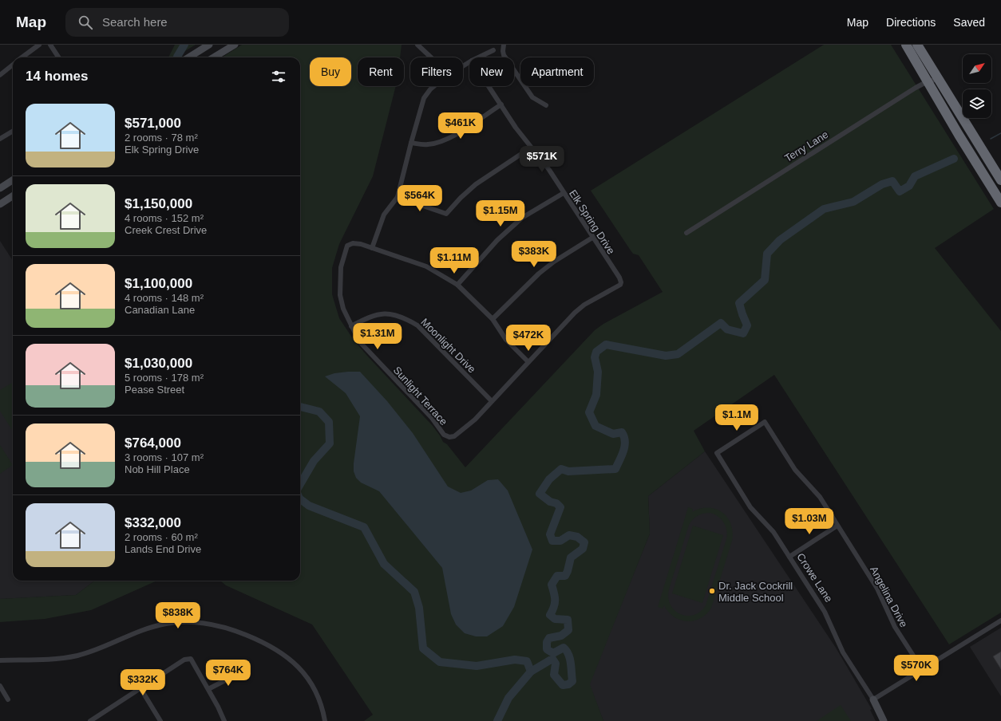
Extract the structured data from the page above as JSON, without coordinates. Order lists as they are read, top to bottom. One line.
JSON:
{"streets":{"main road":["Crowe Lane"],"street":["Terry Lane","Elk Spring Drive","Moonlight Drive","Sunlight Terrace","Angelina Drive"]},"crossings":[["Moonlight Drive","Sunlight Terrace"],["Crowe Lane","Angelina Drive"]],"places":["Dr. Jack Cockrill Middle School"],"north":"top right","page":{"header":"Map","search":"Search here","nav":["Map","Directions","Saved"],"chip":["Buy","Rent","Filters","New","Apartment"],"heading":"14 homes","list":[{"name":"$571,000","note":"2 rooms · 78 m² · Elk Spring Drive"},{"name":"$1,150,000","note":"4 rooms · 152 m² · Creek Crest Drive"},{"name":"$1,100,000","note":"4 rooms · 148 m² · Canadian Lane"},{"name":"$1,030,000","note":"5 rooms · 178 m² · Pease Street"},{"name":"$764,000","note":"3 rooms · 107 m² · Nob Hill Place"},{"name":"$332,000","note":"2 rooms · 60 m² · Lands End Drive"}],"price":["$461K","$571K","$564K","$1.15M","$383K","$1.11M","$1.31M","$472K","$1.1M","$1.03M","$838K","$570K","$764K","$332K"]}}
